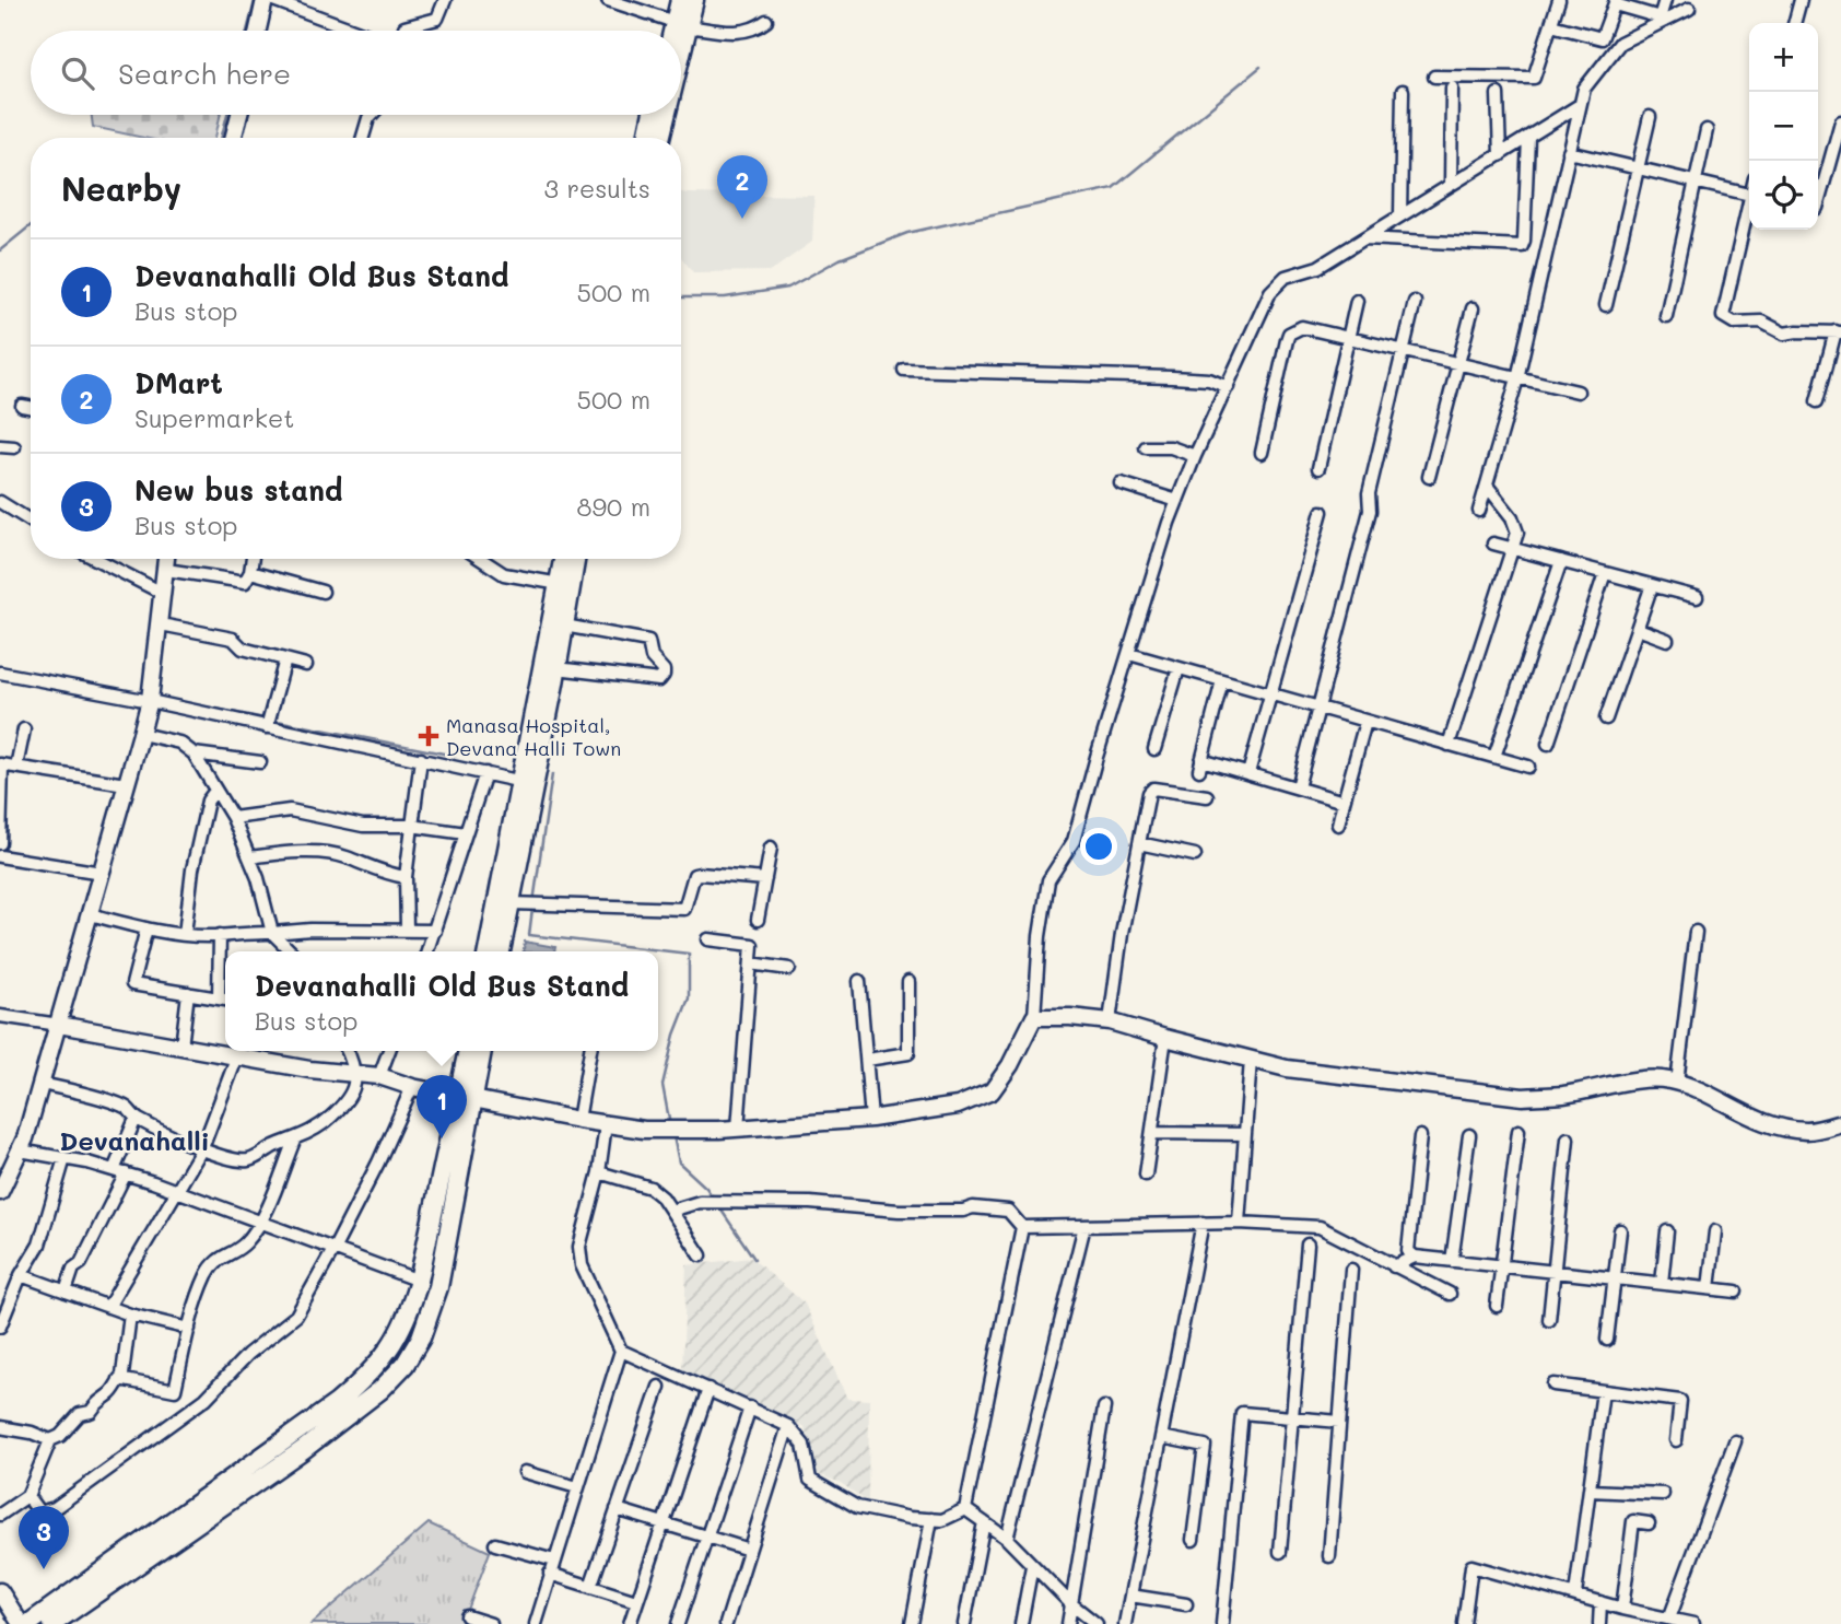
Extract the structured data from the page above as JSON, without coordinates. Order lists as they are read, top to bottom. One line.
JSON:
{"districts":["Devanahalli"],"places":{"health":["Manasa Hospital, Devana Halli Town"]},"page":{"map_buttons":["+","−"],"search":"Search here","heading":["Nearby","3 results"],"pins":["2","1","3"],"list":[{"mark":"1","name":"Devanahalli Old Bus Stand","note":"Bus stop","value":"500 m"},{"mark":"2","name":"DMart","note":"Supermarket","value":"500 m"},{"mark":"3","name":"New bus stand","note":"Bus stop","value":"890 m"}],"popup":["Devanahalli Old Bus Stand","Bus stop"]}}
